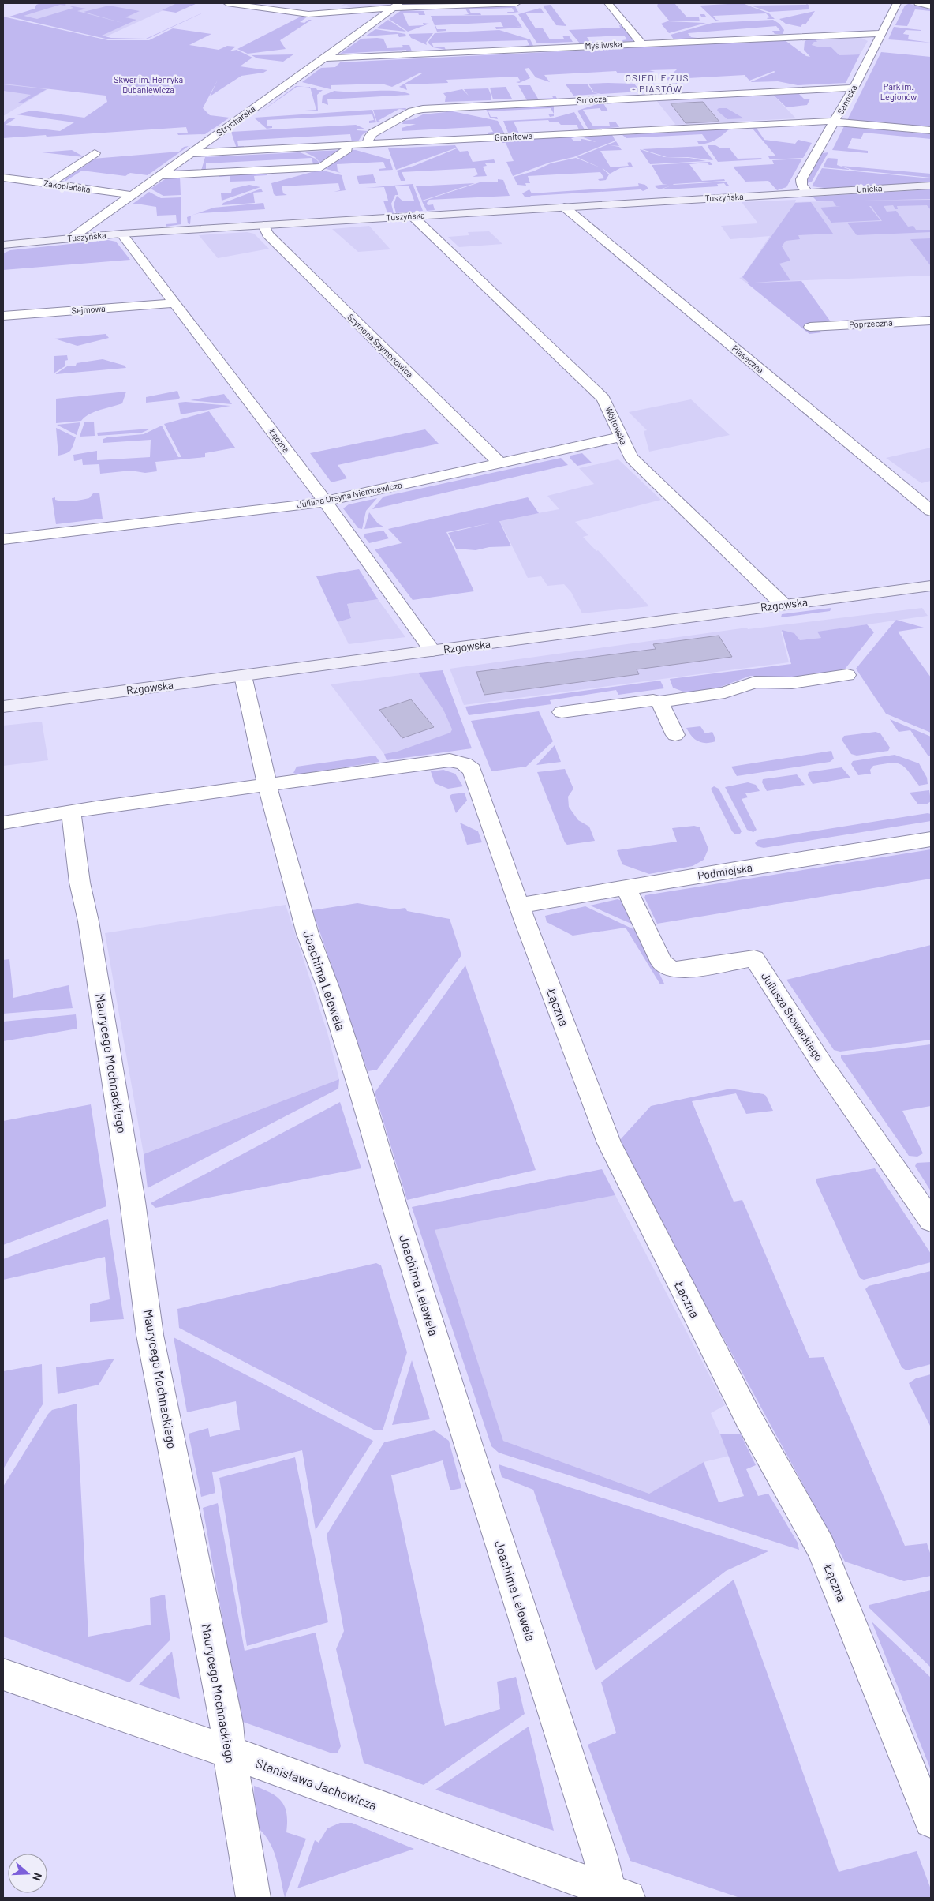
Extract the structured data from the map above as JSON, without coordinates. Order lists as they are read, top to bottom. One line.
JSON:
{"streets":{"street":["Myśliwska","Smocza","Sanocka","Strycharska","Granitowa","Zakopiańska","Unicka","Tuszyńska","Sejmowa","Poprzeczna","Szymona Szymonowica","Piaseczna","Wójtowska","Łączna","Juliana Ursyna Niemcewicza","Rzgowska","Podmiejska","Joachima Lelewela","Juliusza Słowackiego","Maurycego Mochnackiego","Stanisława Jachowicza"]},"crossings":[["Myśliwska","Sanocka"],["Myśliwska","Strycharska"],["Smocza","Sanocka"],["Smocza","Granitowa"],["Sanocka","Granitowa"],["Sanocka","Unicka"],["Sanocka","Tuszyńska"],["Strycharska","Granitowa"],["Strycharska","Zakopiańska"],["Strycharska","Tuszyńska"],["Unicka","Tuszyńska"],["Tuszyńska","Szymona Szymonowica"],["Tuszyńska","Piaseczna"],["Tuszyńska","Wójtowska"],["Tuszyńska","Łączna"],["Sejmowa","Łączna"],["Szymona Szymonowica","Juliana Ursyna Niemcewicza"],["Wójtowska","Juliana Ursyna Niemcewicza"],["Wójtowska","Rzgowska"],["Łączna","Juliana Ursyna Niemcewicza"],["Łączna","Rzgowska"],["Łączna","Podmiejska"],["Łączna","Joachima Lelewela"],["Rzgowska","Joachima Lelewela"],["Podmiejska","Juliusza Słowackiego"],["Joachima Lelewela","Stanisława Jachowicza"],["Maurycego Mochnackiego","Stanisława Jachowicza"]],"districts":["OSIEDLE ZUS - PIASTÓW"],"parks":["Skwer im. Henryka Dubaniewicza","Park im. Legionów"],"north":"right"}
